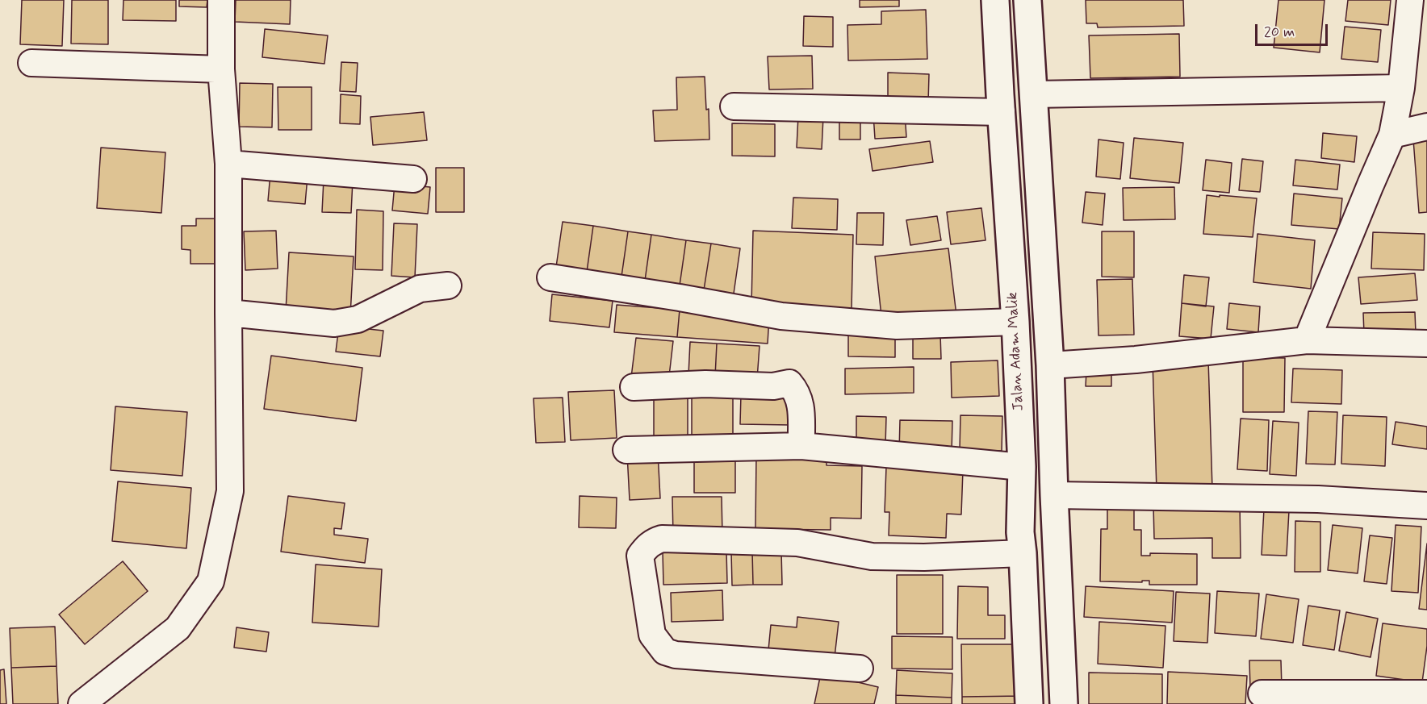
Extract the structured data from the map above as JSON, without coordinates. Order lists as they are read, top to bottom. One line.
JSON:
{"streets":{"main road":["Jalan Adam Malik"]},"scale_bar":"20 m"}
